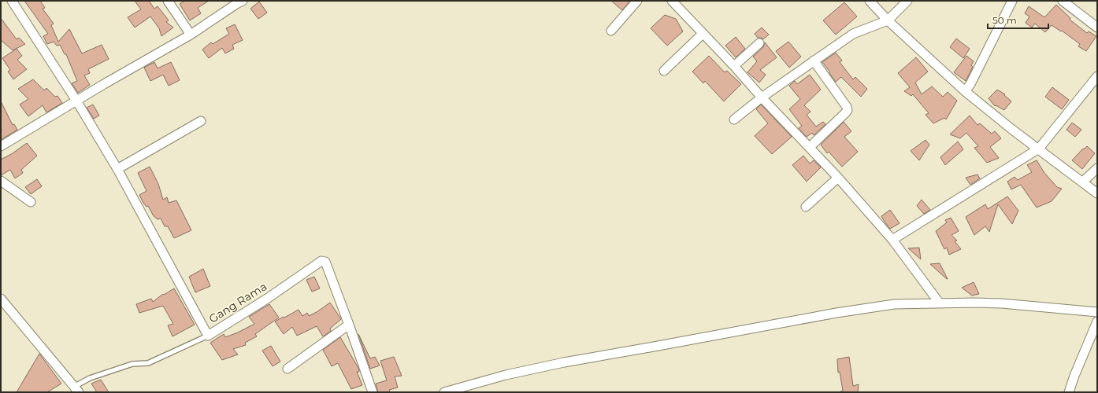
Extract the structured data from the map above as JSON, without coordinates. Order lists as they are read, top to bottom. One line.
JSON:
{"streets":{"street":["Gang Rama"]},"scale_bar":"50 m"}
